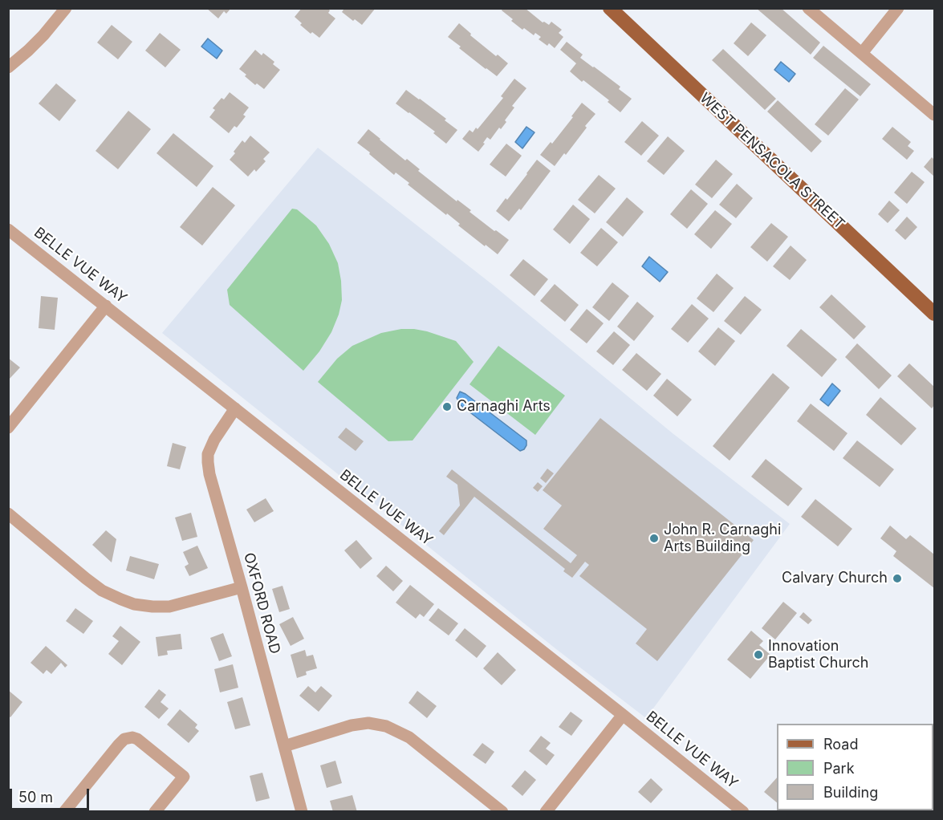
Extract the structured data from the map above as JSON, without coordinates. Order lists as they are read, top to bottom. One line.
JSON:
{"streets":{"main road":["WEST PENSACOLA STREET"],"street":["BELLE VUE WAY","OXFORD ROAD"]},"crossings":[["BELLE VUE WAY","OXFORD ROAD"]],"places":["Carnaghi Arts","John R. Carnaghi Arts Building","Calvary Church","Innovation Baptist Church"],"legend":["Road","Park","Building"],"scale_bar":"50 m"}
